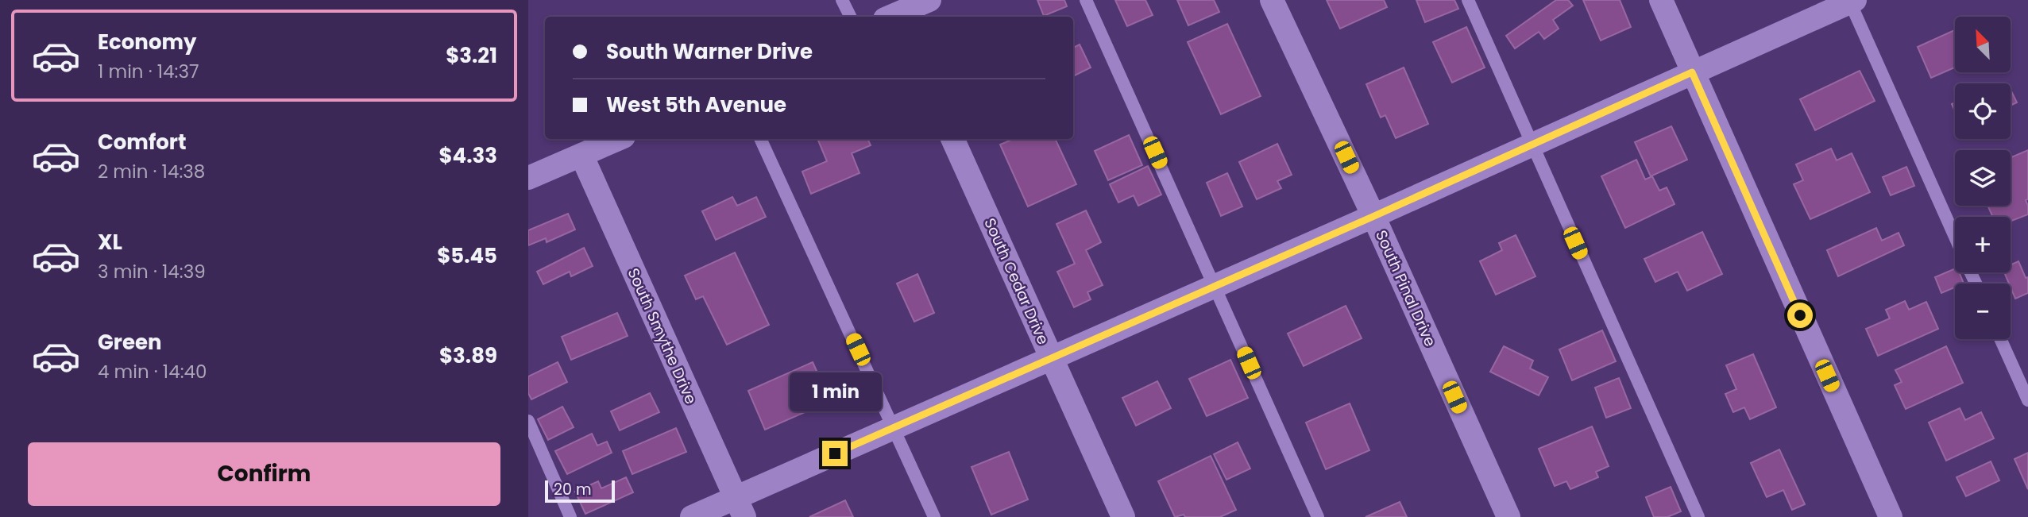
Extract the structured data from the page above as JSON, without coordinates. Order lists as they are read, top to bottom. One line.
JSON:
{"streets":{"street":["South Cedar Drive","South Pinal Drive","South Smythe Drive"]},"scale_bar":"20 m","north":"top left","page":{"list":[{"name":"Economy","note":"1 min · 14:37","value":"$3.21"},{"name":"Comfort","note":"2 min · 14:38","value":"$4.33"},{"name":"XL","note":"3 min · 14:39","value":"$5.45"},{"name":"Green","note":"4 min · 14:40","value":"$3.89"}],"map_buttons":["+","−"],"banner":["South Warner Drive","West 5th Avenue"],"bubble":"1 min","buttons":"Confirm","scale":"20 m"}}
